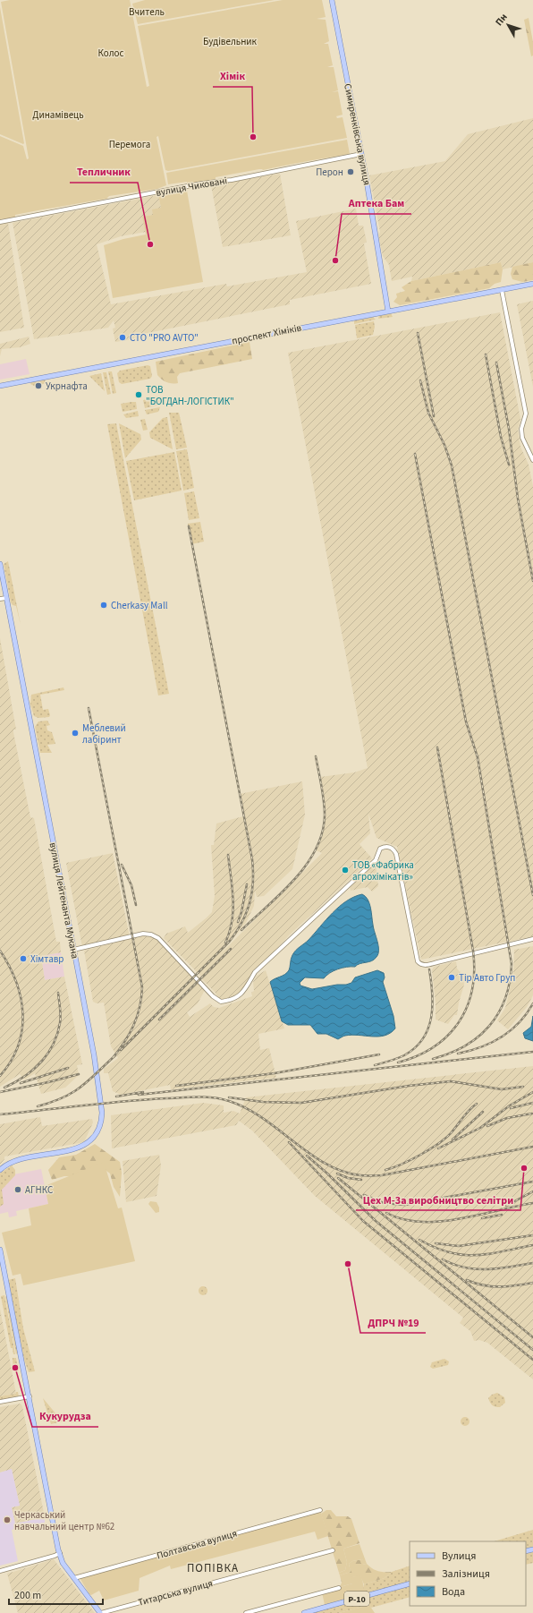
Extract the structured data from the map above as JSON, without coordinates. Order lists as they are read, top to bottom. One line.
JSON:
{"streets":{"main road":["Симиренківська вулиця","проспект Хіміків","вулиця Лейтенанта Мукана","Р-10"],"street":["вулиця Чиковані","Полтавська вулиця","Титарська вулиця"]},"crossings":[["Симиренківська вулиця","вулиця Чиковані"],["Симиренківська вулиця","проспект Хіміків"]],"districts":["ПОПІВКА"],"parks":["Вчитель","Будівельник","Колос","Динамівець","Перемога"],"places":["Хімік","Перон","Тепличник","Аптека Бам","СТО \"PRO AVTO\"","Укрнафта","ТОВ \"БОГДАН-ЛОГІСТИК\"","Cherkasy Mall","Меблевий лабіринт","ТОВ «Фабрика агрохімікатів»","Хімтавр","Тір Авто Груп","Цех М-3а виробництво селітри","АГНКС","ДПРЧ №19","Кукурудза","Черкаський навчальний центр №62"],"legend":["Вулиця","Залізниця","Вода"],"scale_bar":"200 m","north":"top left"}
